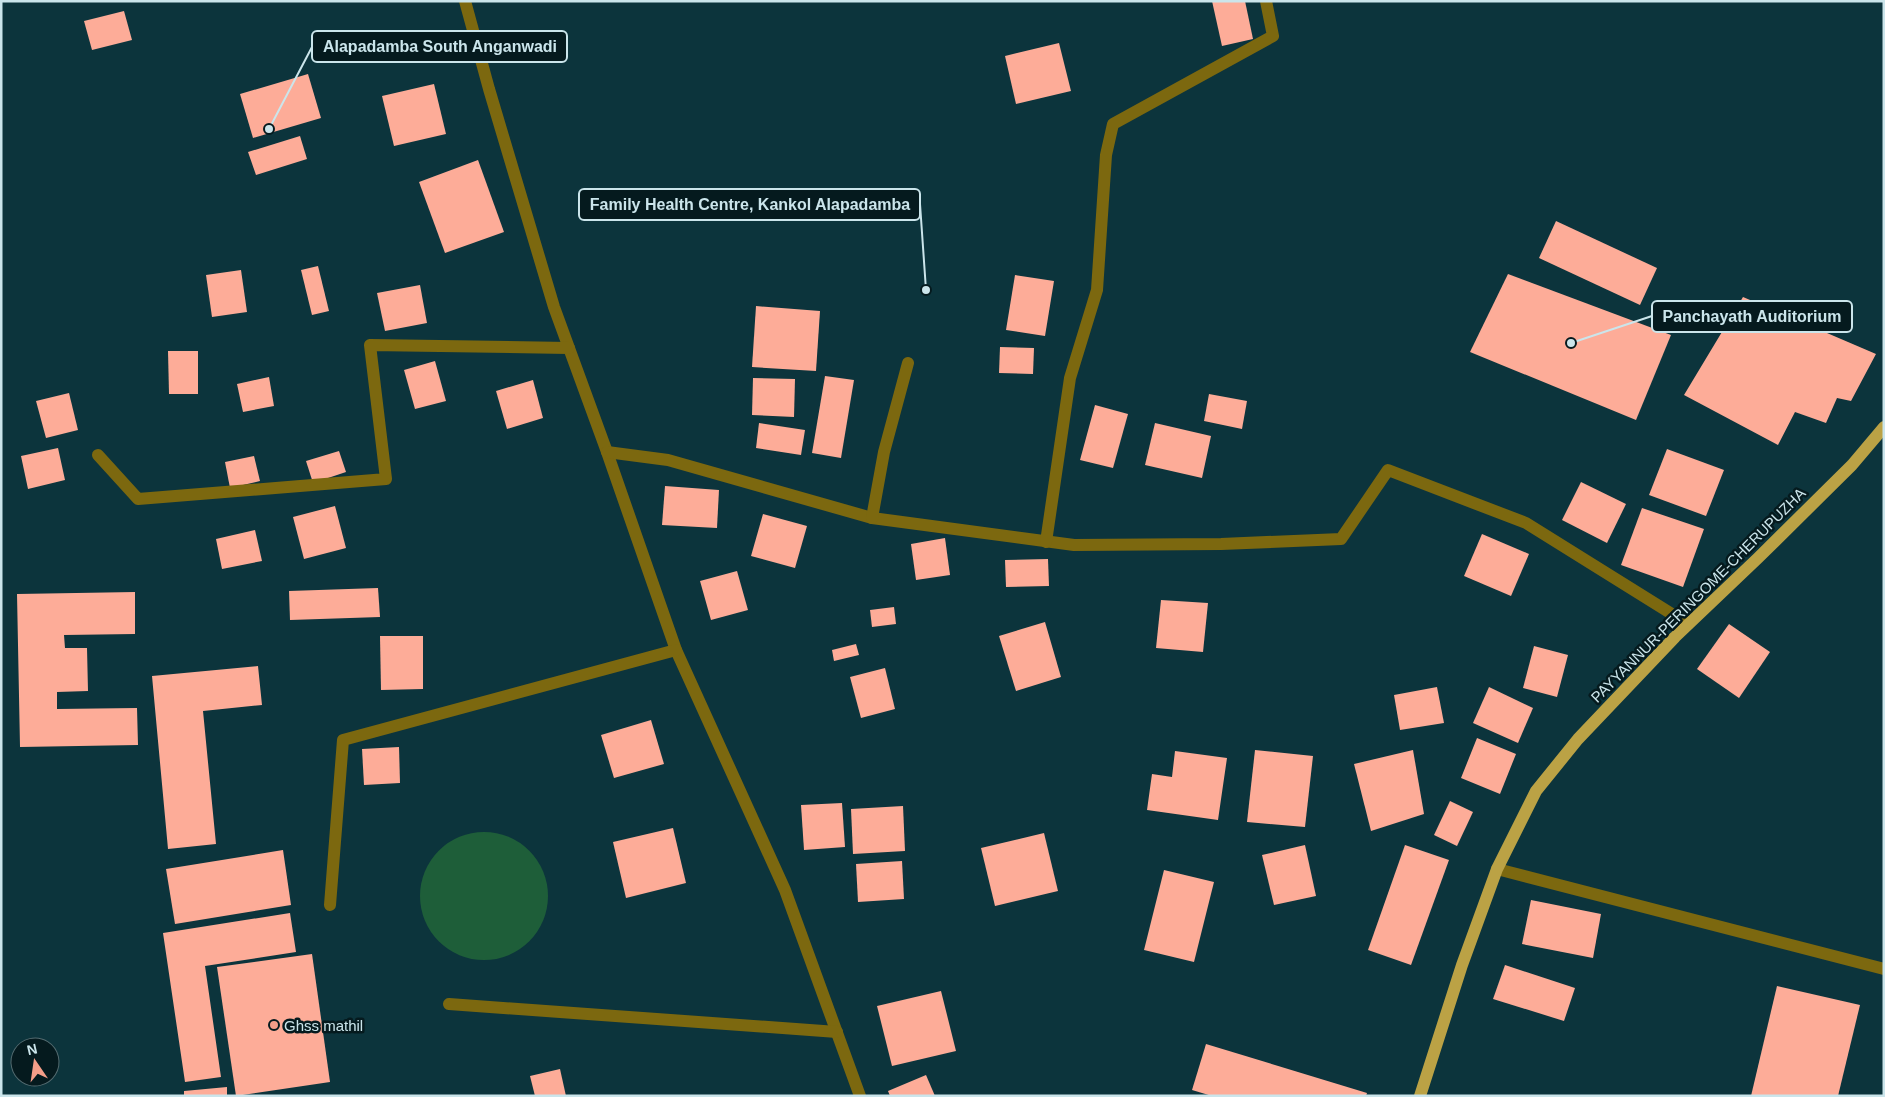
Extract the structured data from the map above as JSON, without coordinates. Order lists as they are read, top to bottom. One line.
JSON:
{"streets":{"main road":["PAYYANNUR-PERINGOME-CHERUPUZHA"]},"places":["Alapadamba South Anganwadi","Family Health Centre, Kankol Alapadamba","Panchayath Auditorium","Ghss mathil"],"north":"top"}
